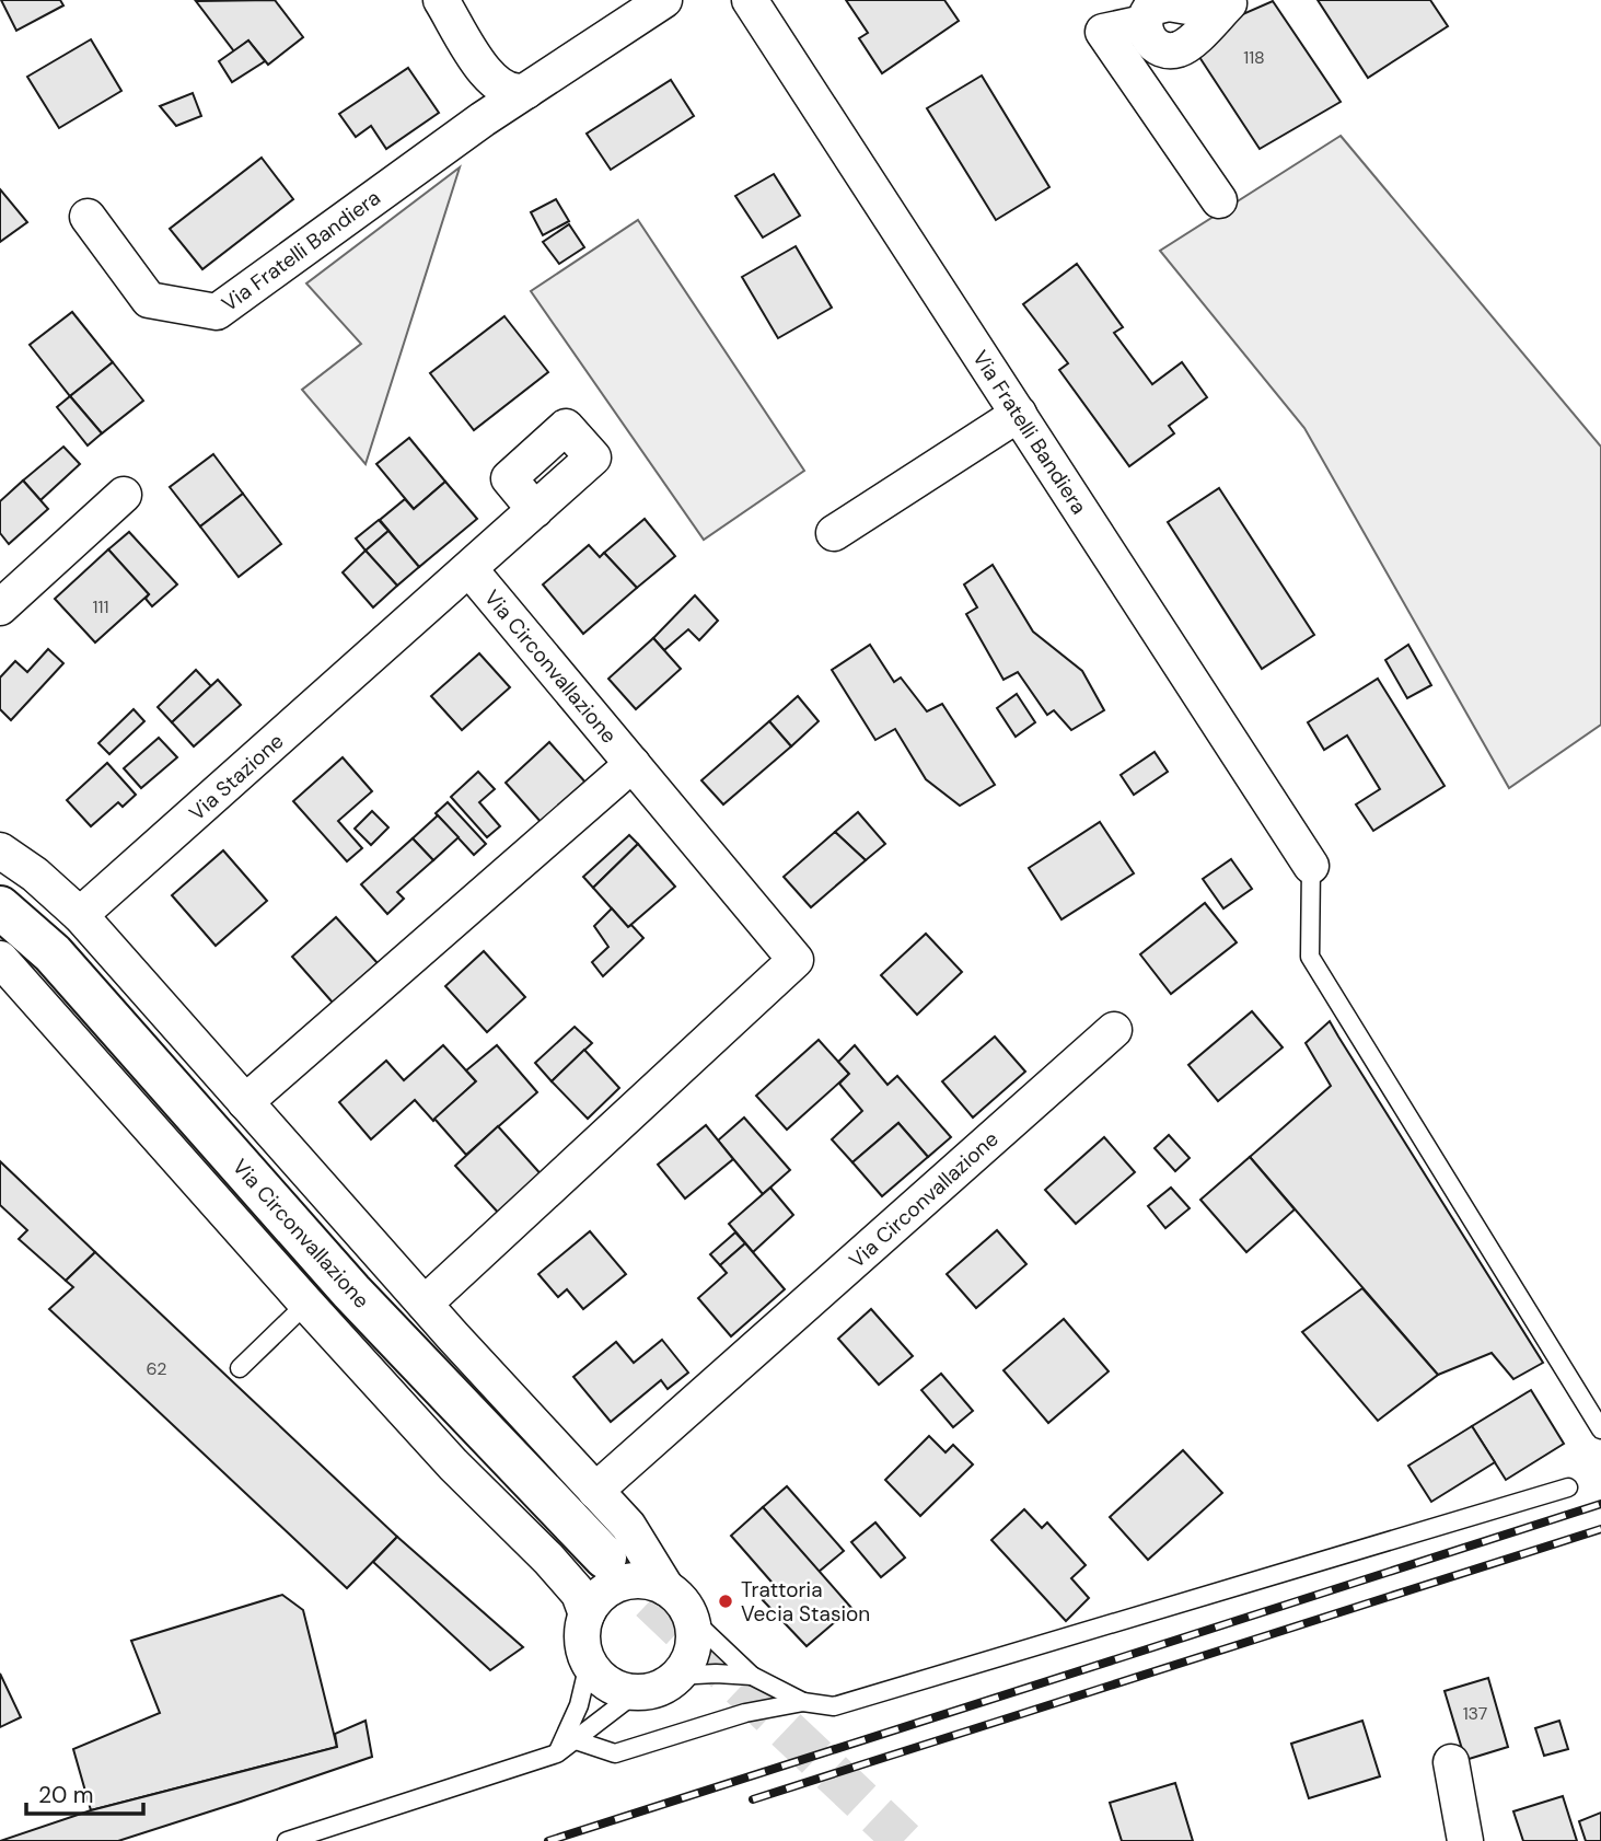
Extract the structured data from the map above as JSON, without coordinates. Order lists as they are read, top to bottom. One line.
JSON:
{"streets":{"main road":["Via Circonvallazione"],"street":["Via Fratelli Bandiera","Via Stazione"]},"crossings":[["Via Circonvallazione","Via Stazione"]],"places":["Trattoria Vecia Stasion"],"house_numbers":["118","111","62","137"],"scale_bar":"20 m"}
